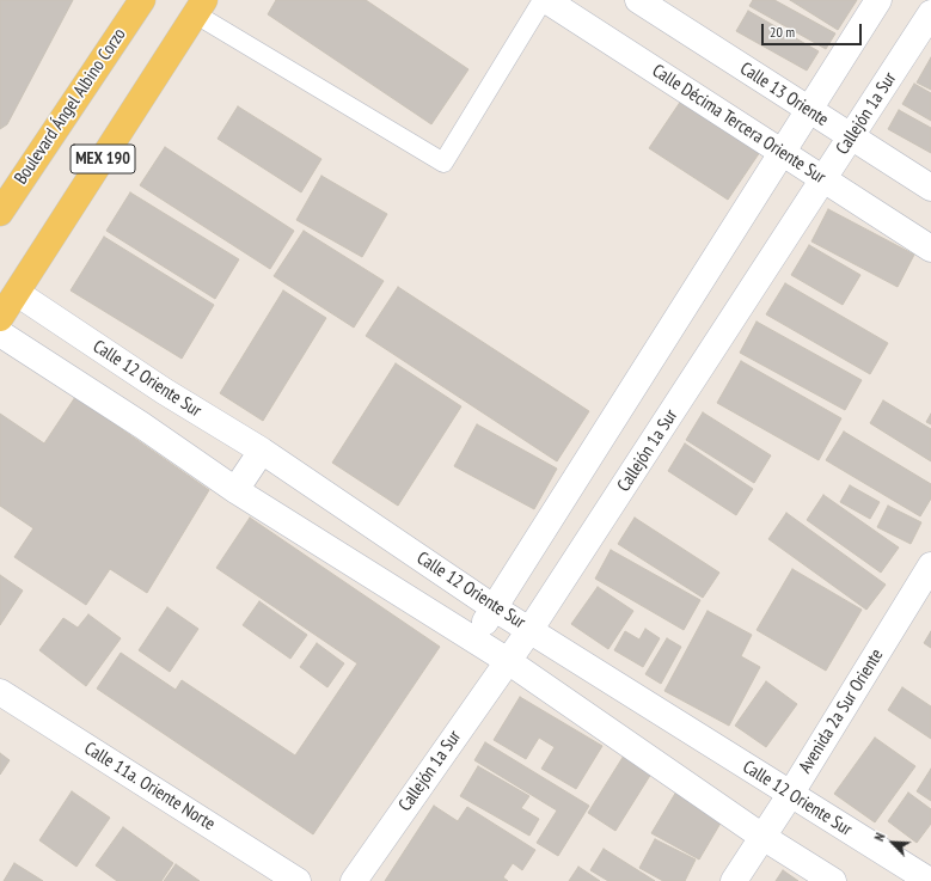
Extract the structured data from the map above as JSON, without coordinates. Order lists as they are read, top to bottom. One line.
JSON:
{"streets":{"main road":["Boulevard Ángel Albino Corzo","MEX 190"],"street":["Calle 13 Oriente","Callejón 1a Sur","Calle Décima Tercera Oriente Sur","Calle 12 Oriente Sur","Avenida 2a Sur Oriente","Calle 11a. Oriente Norte"]},"crossings":[["Calle 13 Oriente","Callejón 1a Sur"],["Callejón 1a Sur","Calle Décima Tercera Oriente Sur"],["Callejón 1a Sur","Calle 12 Oriente Sur"],["MEX 190","Calle 12 Oriente Sur"],["Calle 12 Oriente Sur","Avenida 2a Sur Oriente"]],"scale_bar":"20 m","north":"top left"}
